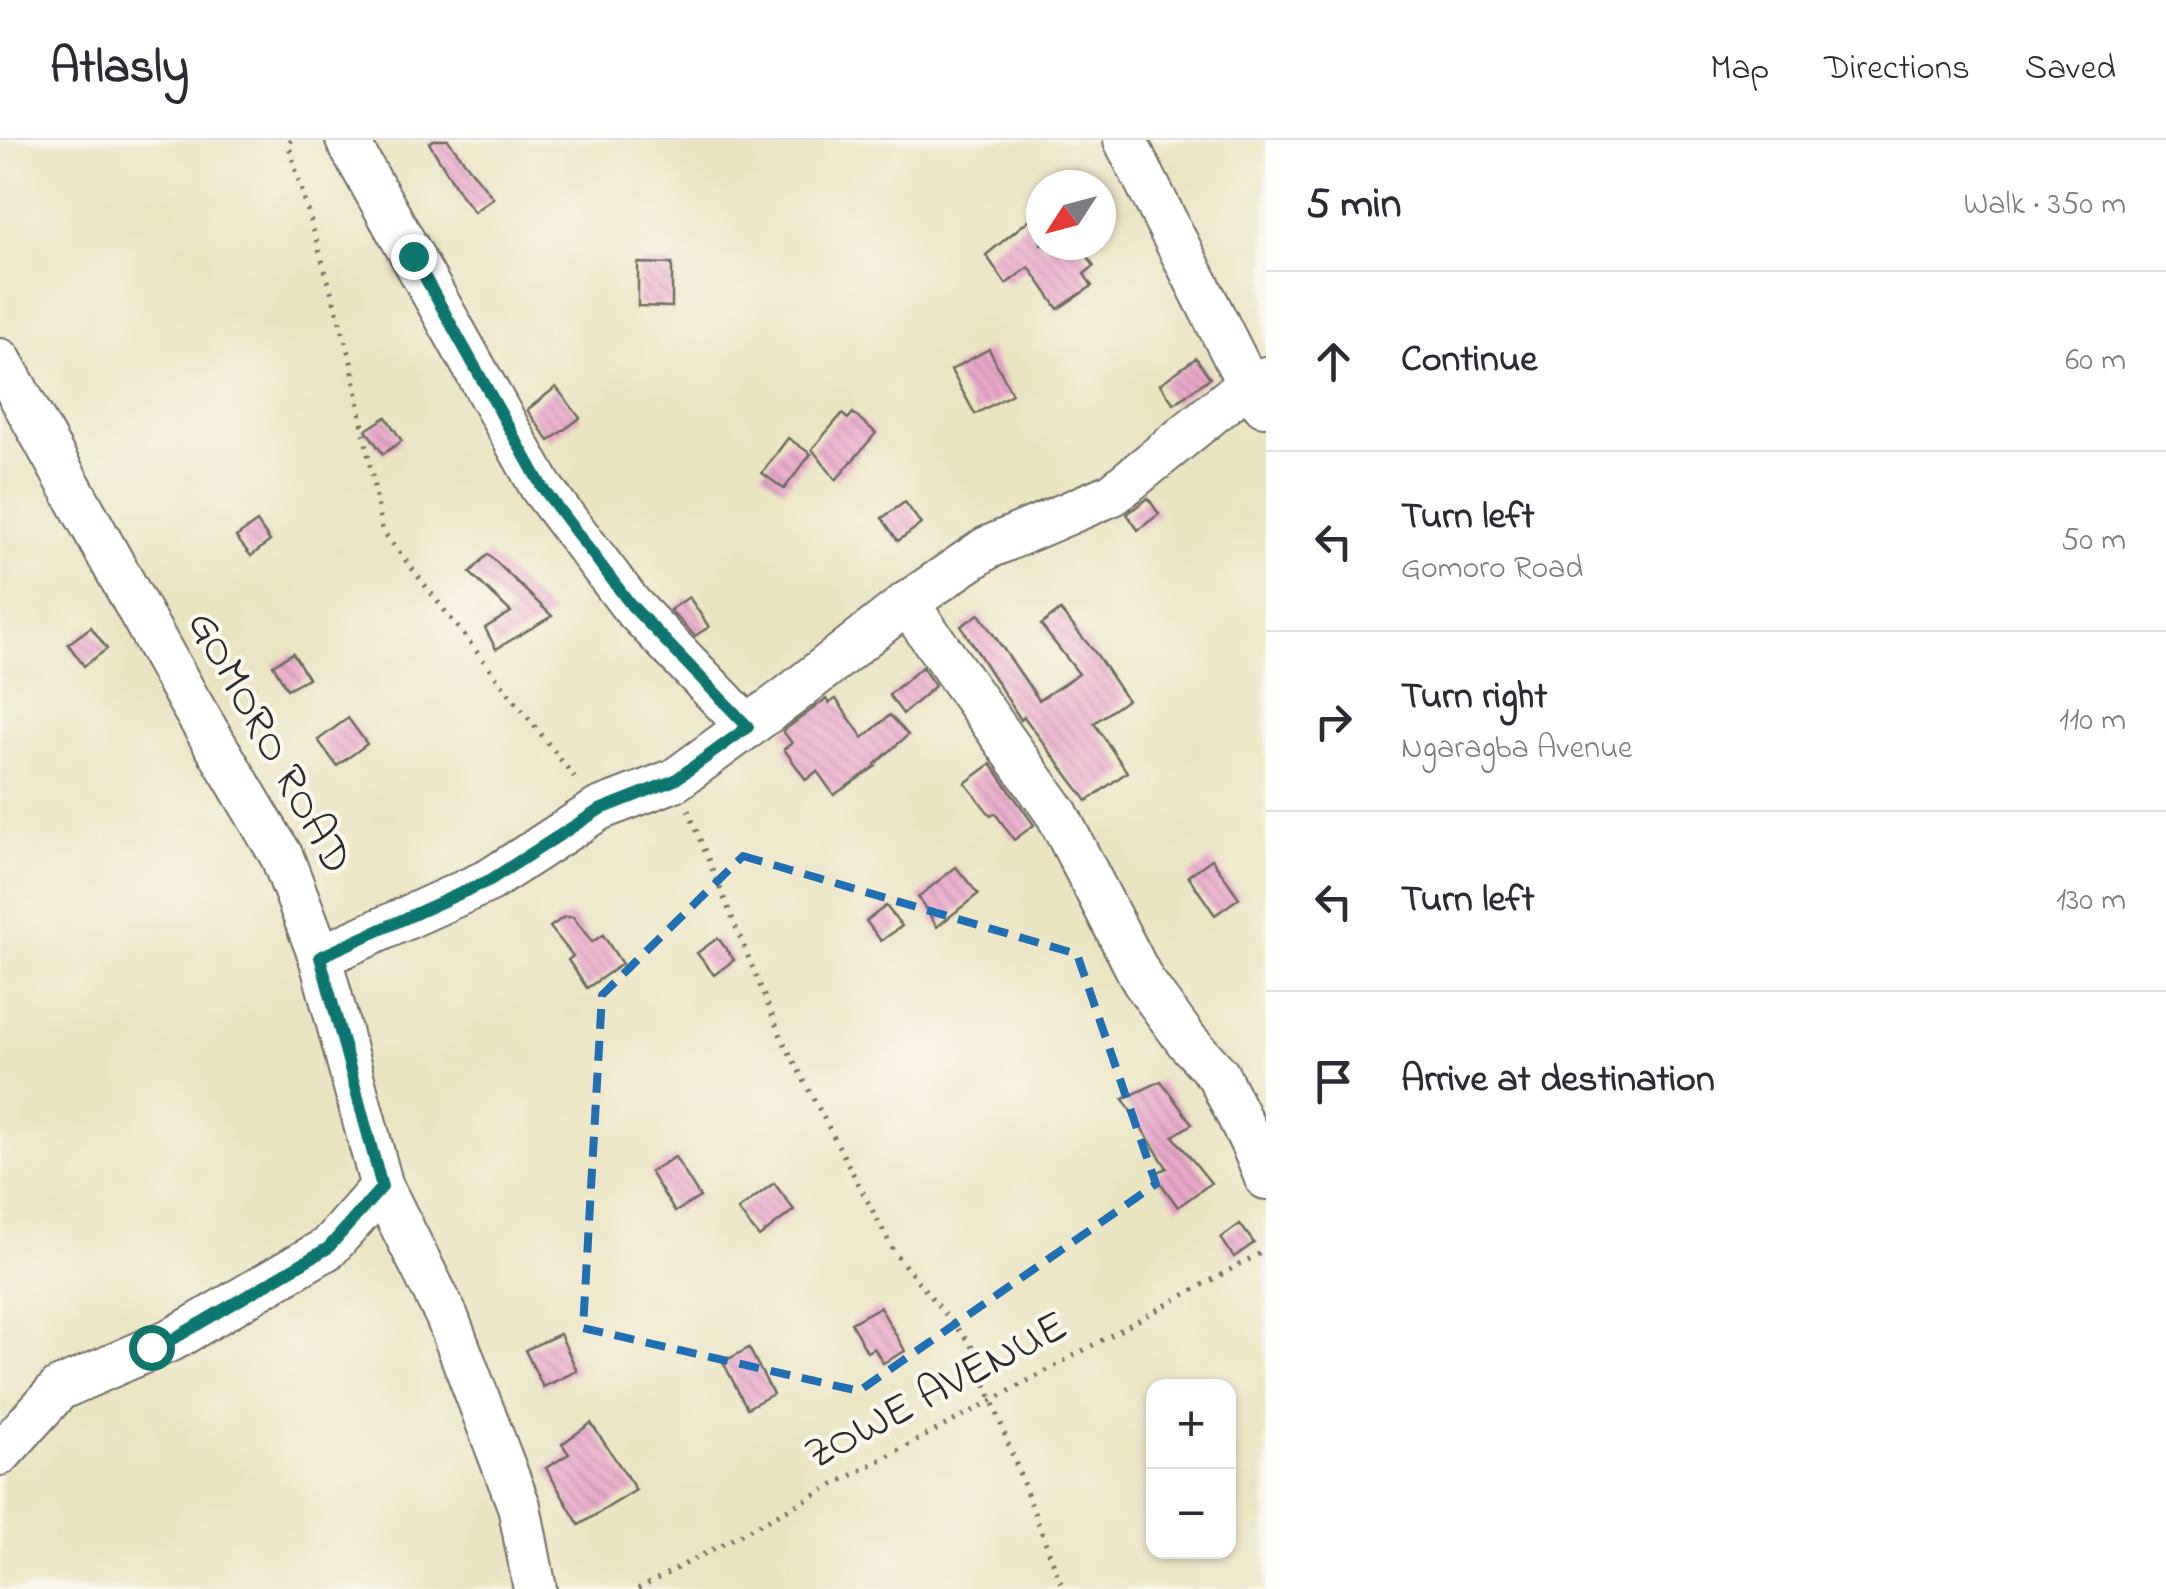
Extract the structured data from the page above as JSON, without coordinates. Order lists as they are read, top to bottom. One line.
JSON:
{"streets":{"street":["GOMORO ROAD"],"path":["ZOWE AVENUE"]},"north":"bottom left","page":{"header":"Atlasly","nav":["Map","Directions","Saved"],"heading":["5 min","Walk · 350 m"],"list":[["Continue","60 m"],["Turn left","Gomoro Road","50 m"],["Turn right","Ngaragba Avenue","110 m"],["Turn left","130 m"],"Arrive at destination"],"map_buttons":["+","−"]}}
